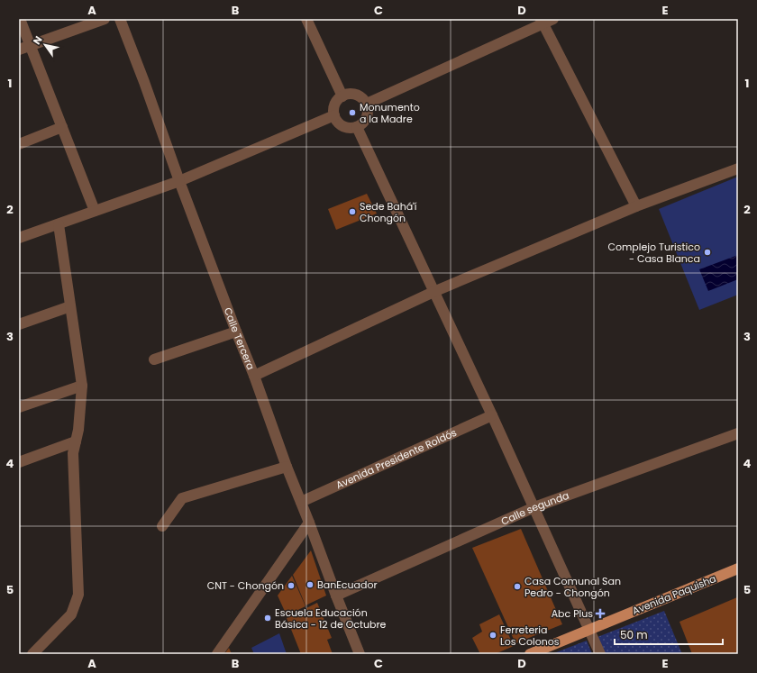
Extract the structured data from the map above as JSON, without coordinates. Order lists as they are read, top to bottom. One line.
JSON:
{"streets":{"main road":["Avenida Paquisha"],"street":["Calle Tercera","Avenida Presidente Roldós","Calle segunda"]},"crossings":[["Calle Tercera","Avenida Presidente Roldós"],["Calle Tercera","Calle segunda"]],"places":{"other":["Monumento a la Madre","Sede Bahá'í Chongón","Complejo Turistico - Casa Blanca","BanEcuador","CNT - Chongón","Casa Comunal San Pedro - Chongón","Escuela Educación Básica - 12 de Octubre","Ferreteria Los Colonos"],"health":["Abc Plus"]},"scale_bar":"50 m","north":"top left","grid":{"columns":["A","B","C","D","E"],"rows":["1","2","3","4","5"]}}
